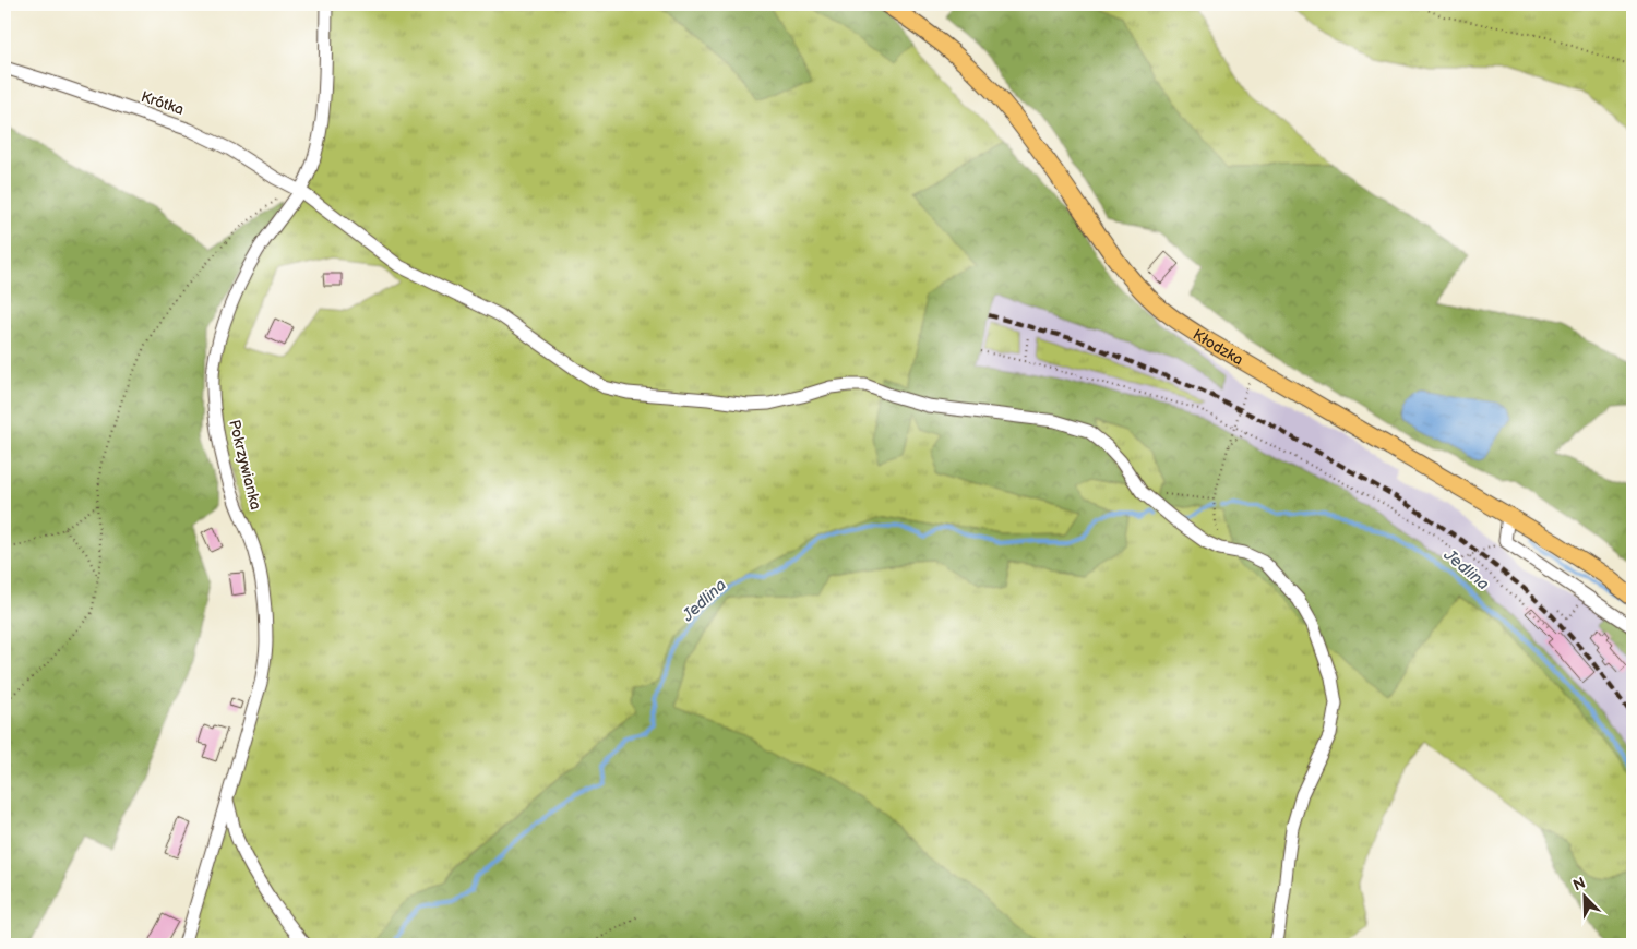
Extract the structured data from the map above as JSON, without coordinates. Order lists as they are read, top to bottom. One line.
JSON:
{"streets":{"main road":["Kłodzka"],"street":["Krótka","Pokrzywianka"]},"crossings":[["Krótka","Pokrzywianka"]],"water":["Jedlina"],"north":"top left"}
